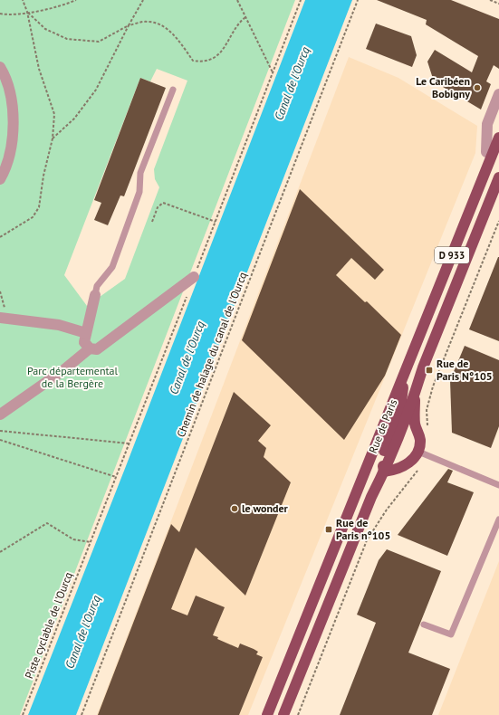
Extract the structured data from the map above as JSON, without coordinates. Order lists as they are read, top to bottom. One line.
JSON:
{"streets":{"main road":["D 933","Rue de Paris"],"path":["Chemin de halage du canal de l'Ourcq","Piste cyclable de l'Ourcq"]},"water":["Canal de l'Ourcq"],"parks":["Parc départemental de la Bergère"],"places":{"other":["Le Caribéen Bobigny","le wonder"],"transit":["Rue de Paris N°105","Rue de Paris n°105"]}}
